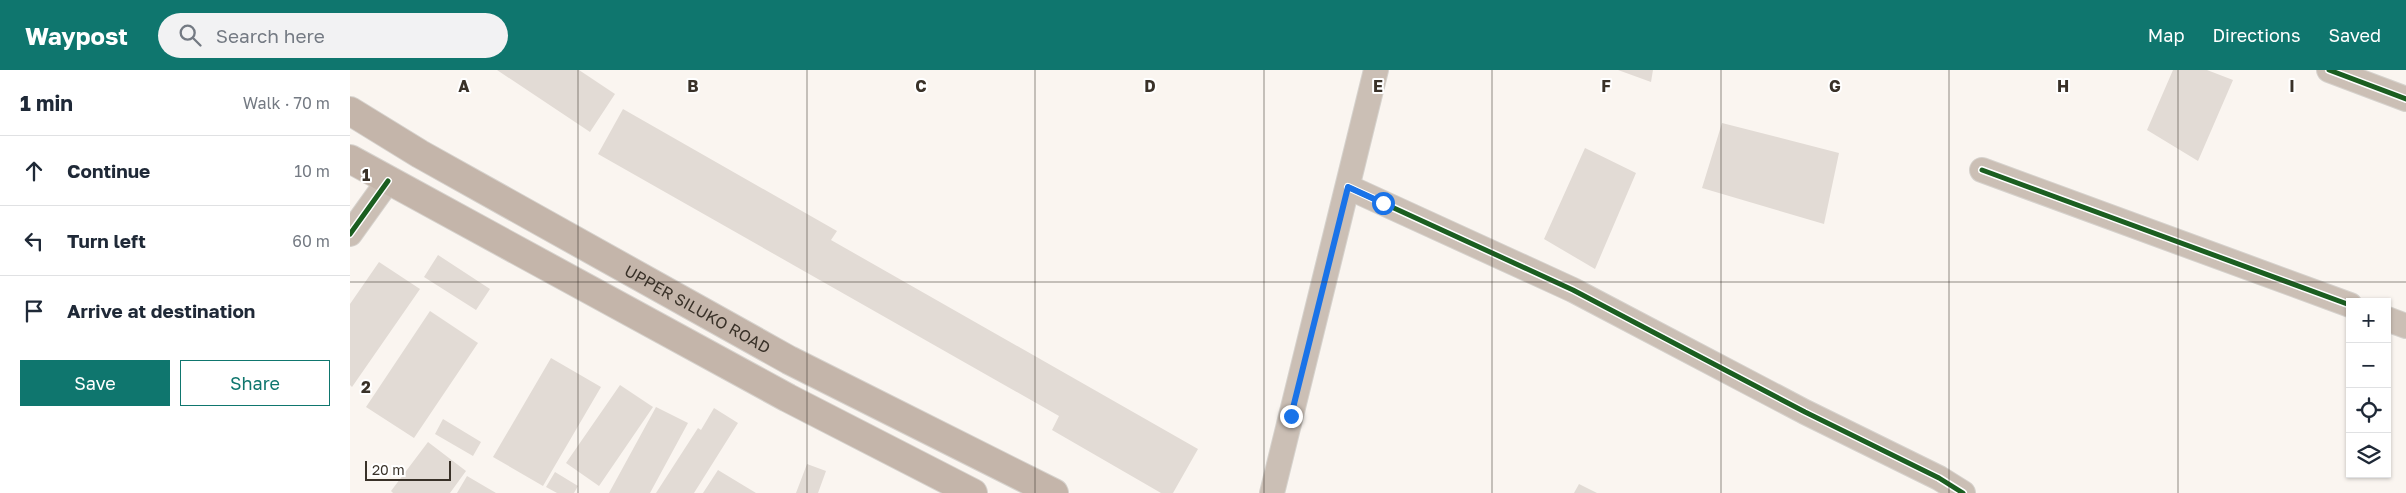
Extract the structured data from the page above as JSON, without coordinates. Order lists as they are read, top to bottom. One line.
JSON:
{"streets":{"main road":["UPPER SILUKO ROAD"]},"scale_bar":"20 m","page":{"header":"Waypost","search":"Search here","nav":["Map","Directions","Saved"],"heading":["1 min","Walk · 70 m"],"list":[["Continue","10 m"],["Turn left","60 m"],"Arrive at destination"],"map_buttons":["+","−"],"buttons":["Save","Share"],"scale":"20 m"},"grid":{"columns":["A","B","C","D","E","F","G","H","I"],"rows":["1","2"]}}
